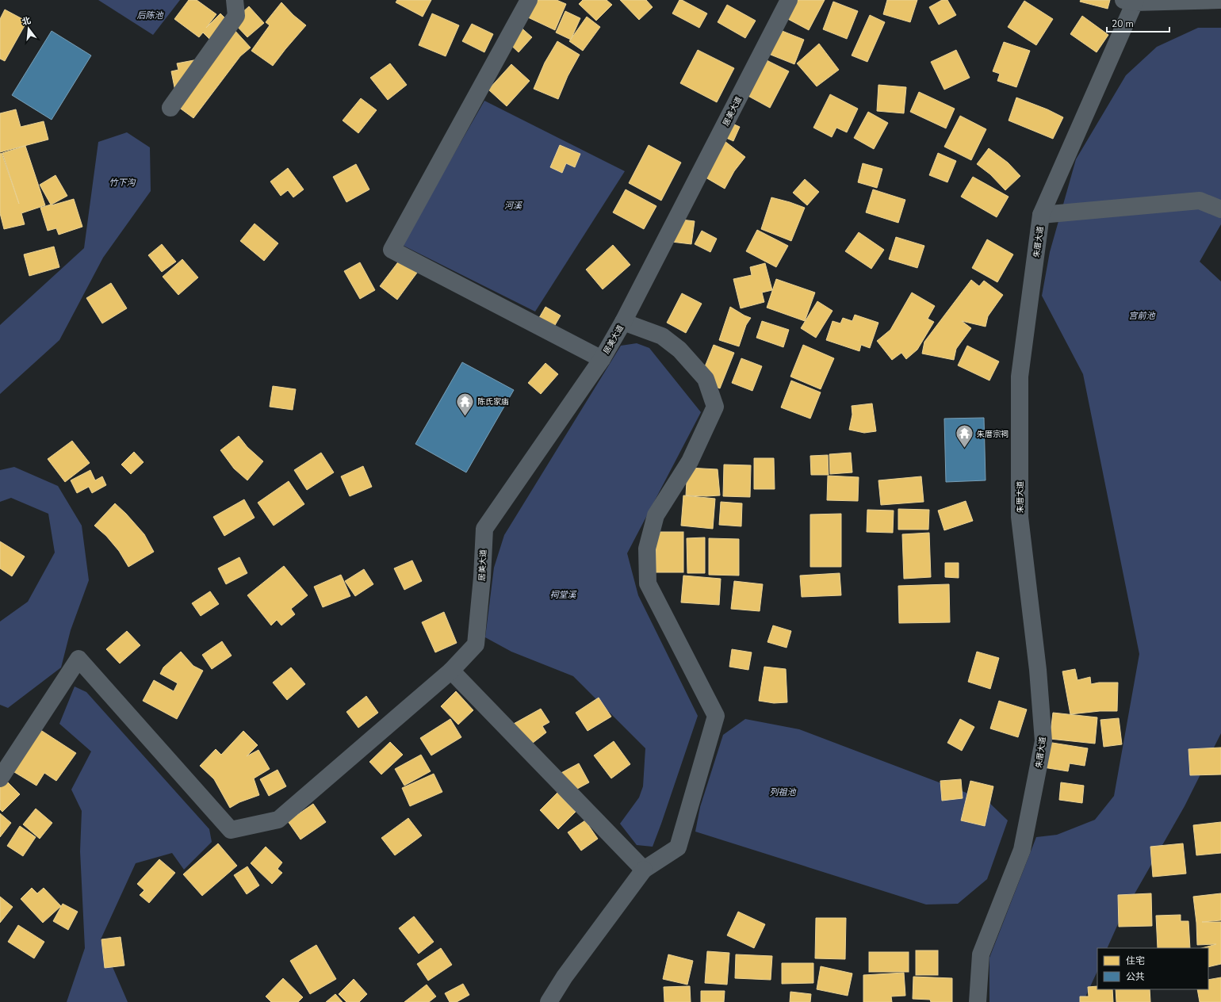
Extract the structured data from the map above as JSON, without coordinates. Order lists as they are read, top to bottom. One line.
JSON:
{"streets":{"street":["居美大道","朱厝大道"]},"water":["后陈池","竹下沟","河溪","宫前池","祠堂溪","列祖池"],"places":{"temple":["陈氏家庙","朱厝宗祠"]},"legend":["住宅","公共"],"scale_bar":"20 m","north":"top"}
